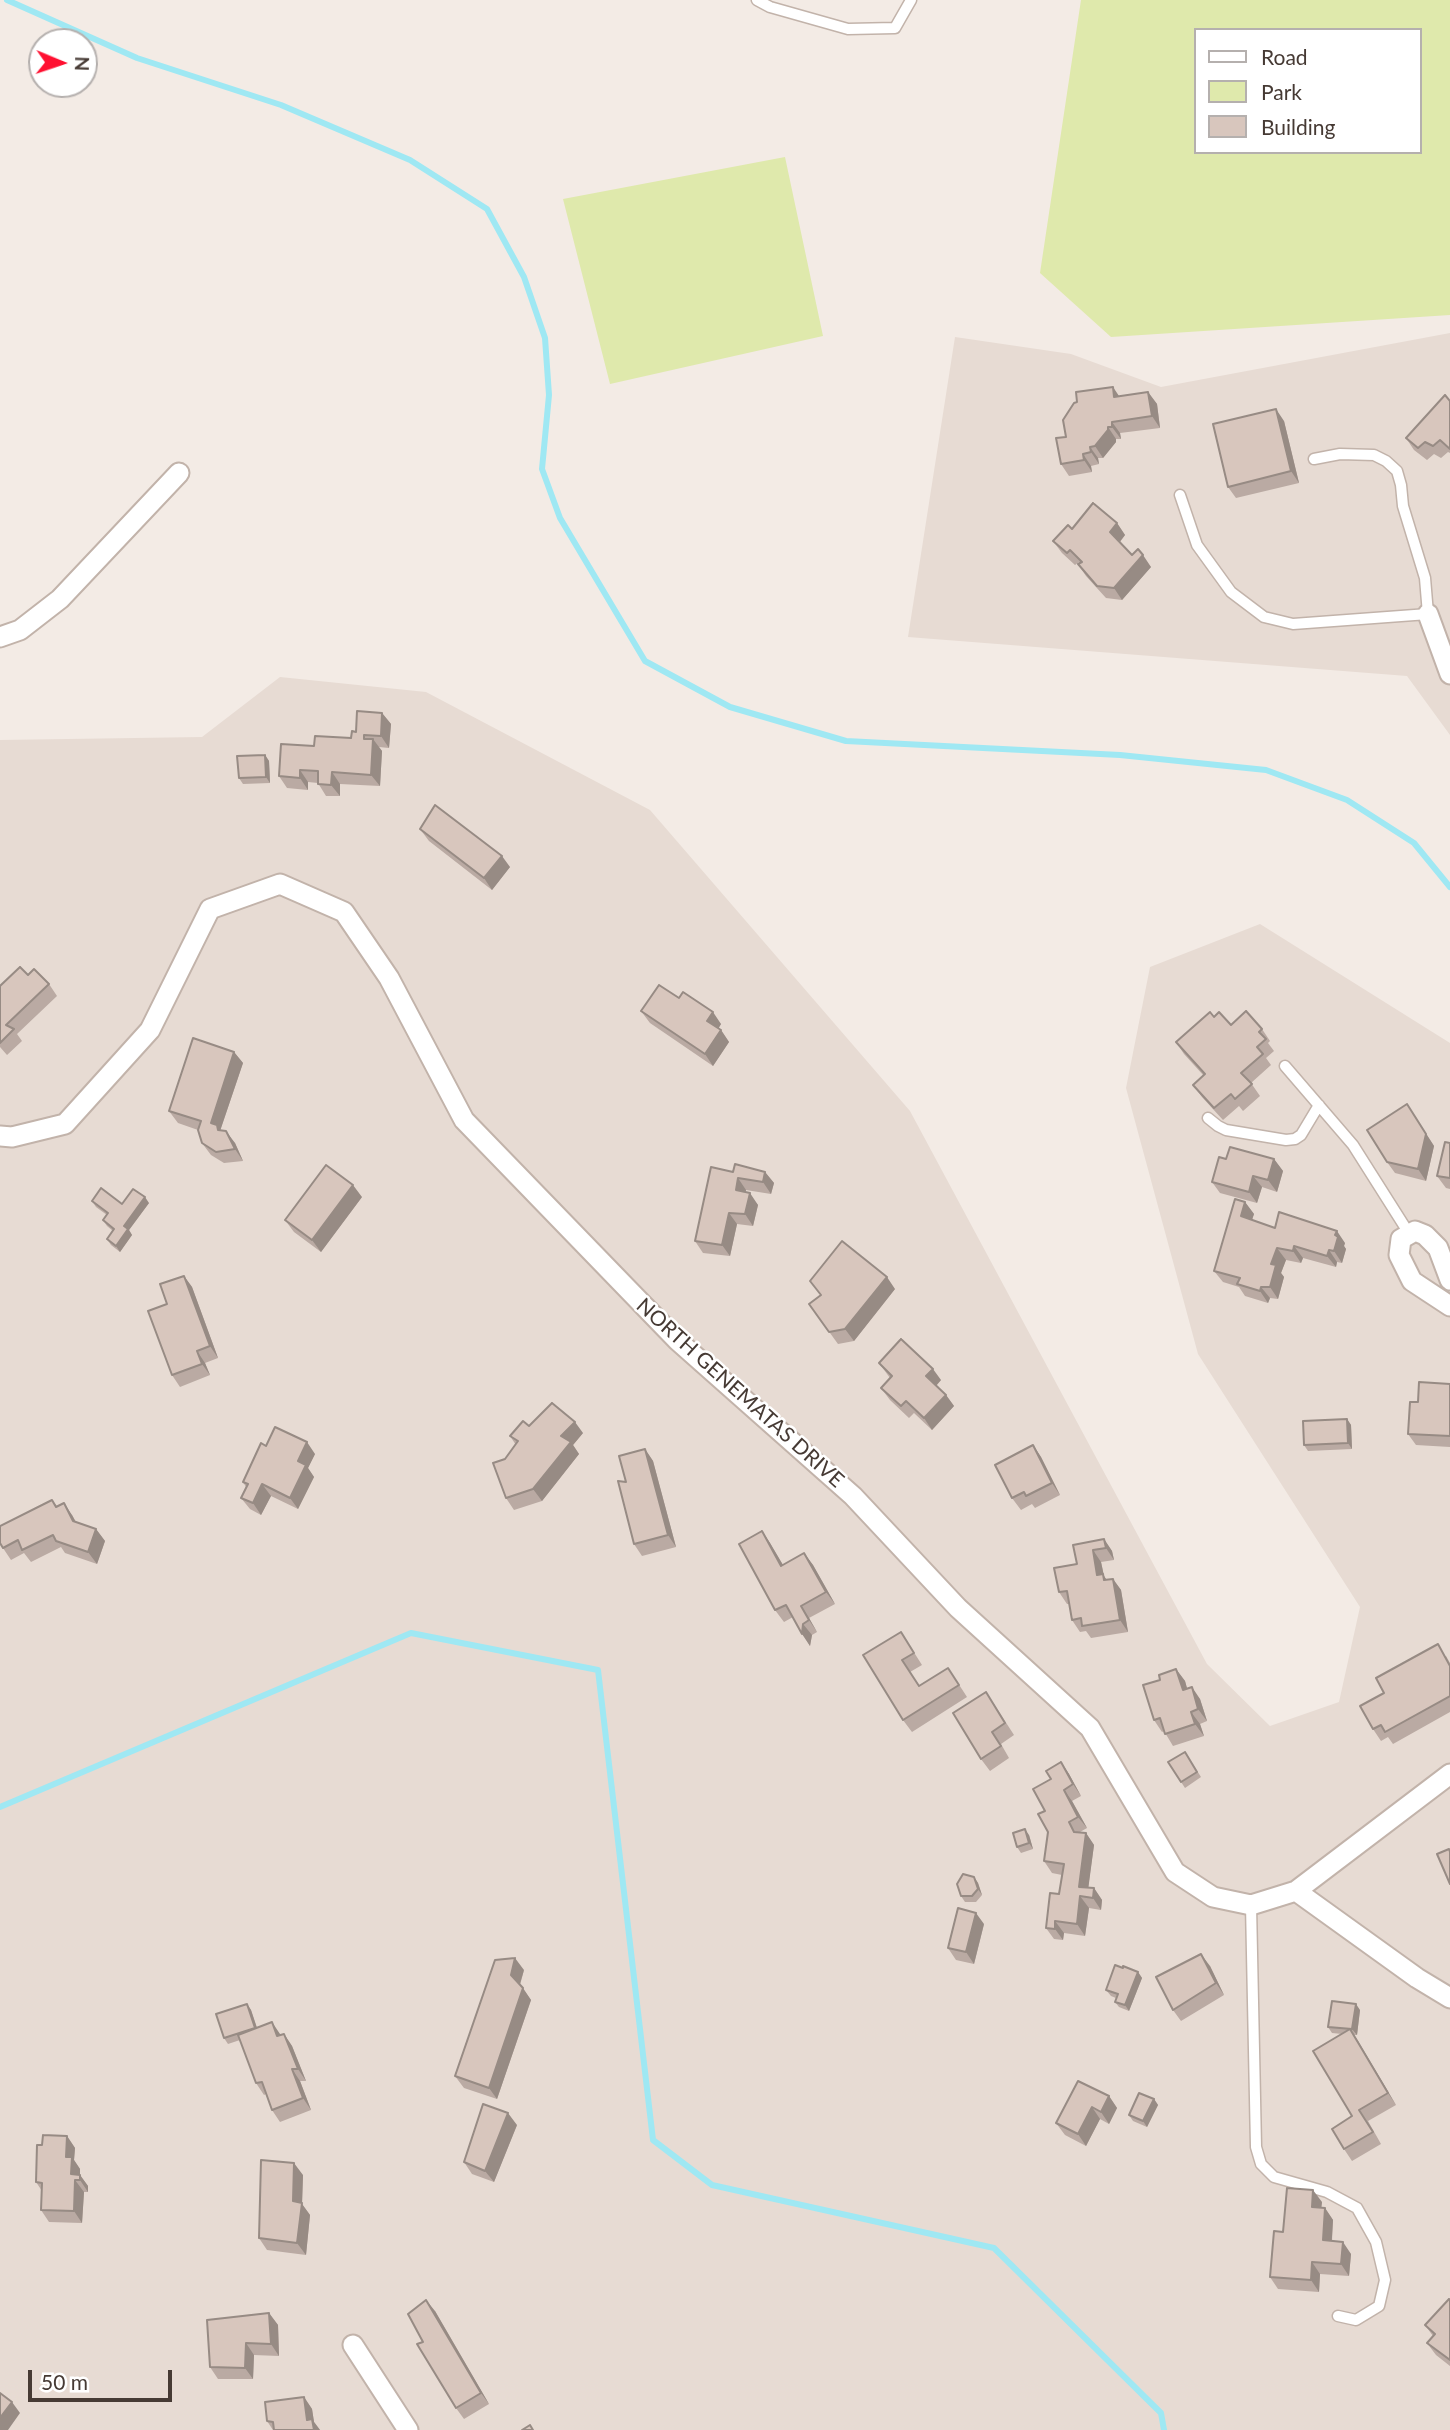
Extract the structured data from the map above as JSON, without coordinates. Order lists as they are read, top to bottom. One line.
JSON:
{"streets":{"street":["NORTH GENEMATAS DRIVE"]},"legend":["Road","Park","Building"],"scale_bar":"50 m","north":"right"}
